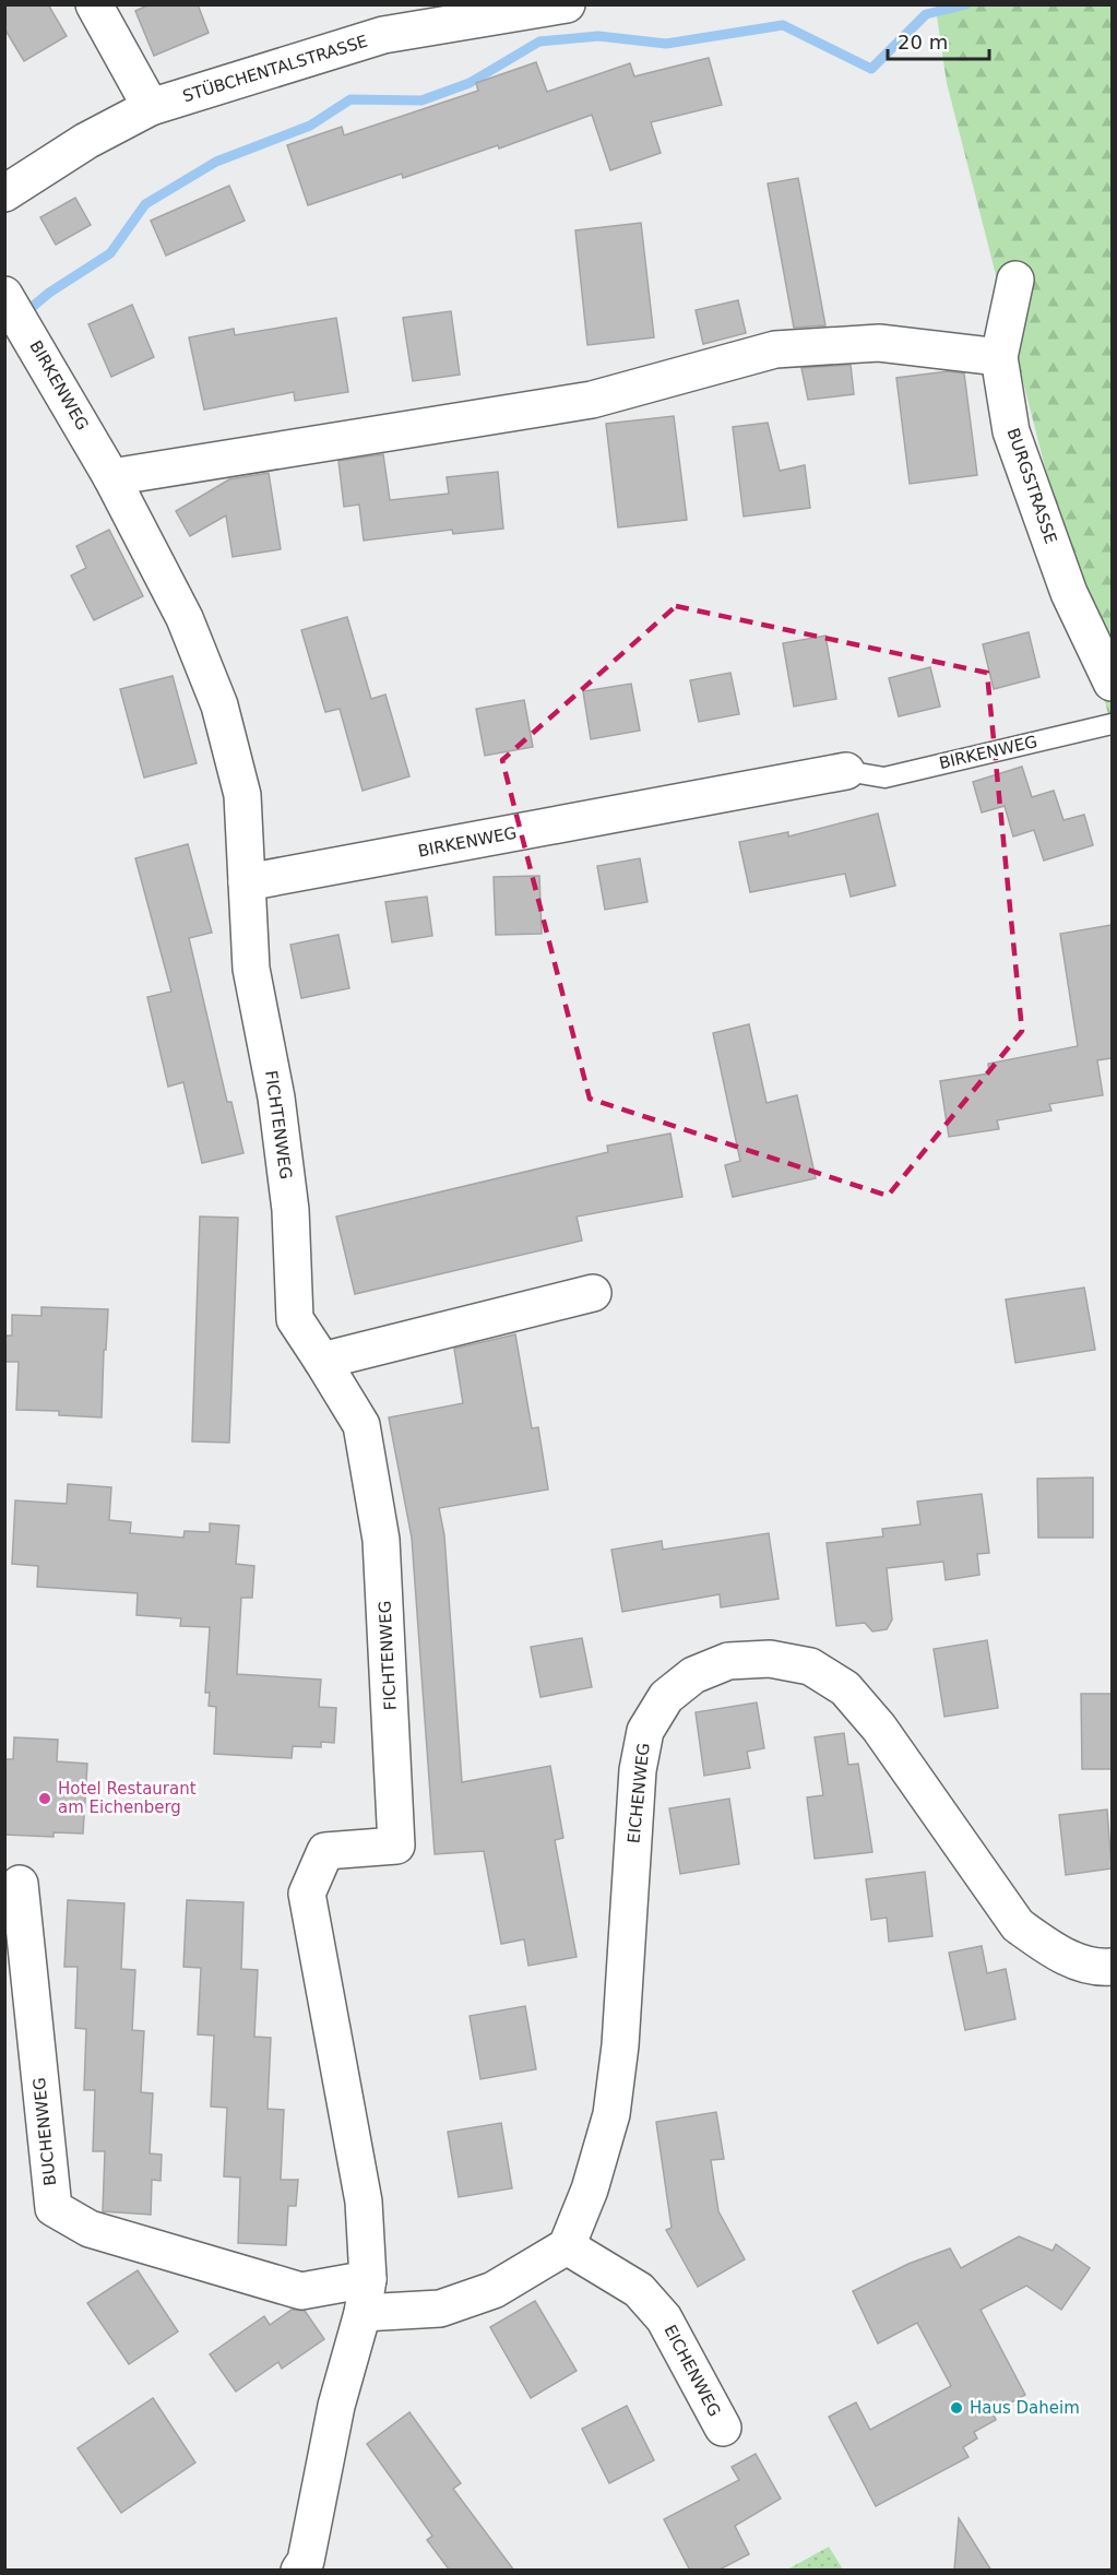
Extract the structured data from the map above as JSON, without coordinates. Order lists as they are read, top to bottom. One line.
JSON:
{"streets":{"street":["STÜBCHENTALSTRASSE","BIRKENWEG","BURGSTRASSE","FICHTENWEG","EICHENWEG","BUCHENWEG"]},"crossings":[["BIRKENWEG","FICHTENWEG"],["FICHTENWEG","BUCHENWEG"]],"places":["Hotel Restaurant am Eichenberg","Haus Daheim"],"scale_bar":"20 m"}
